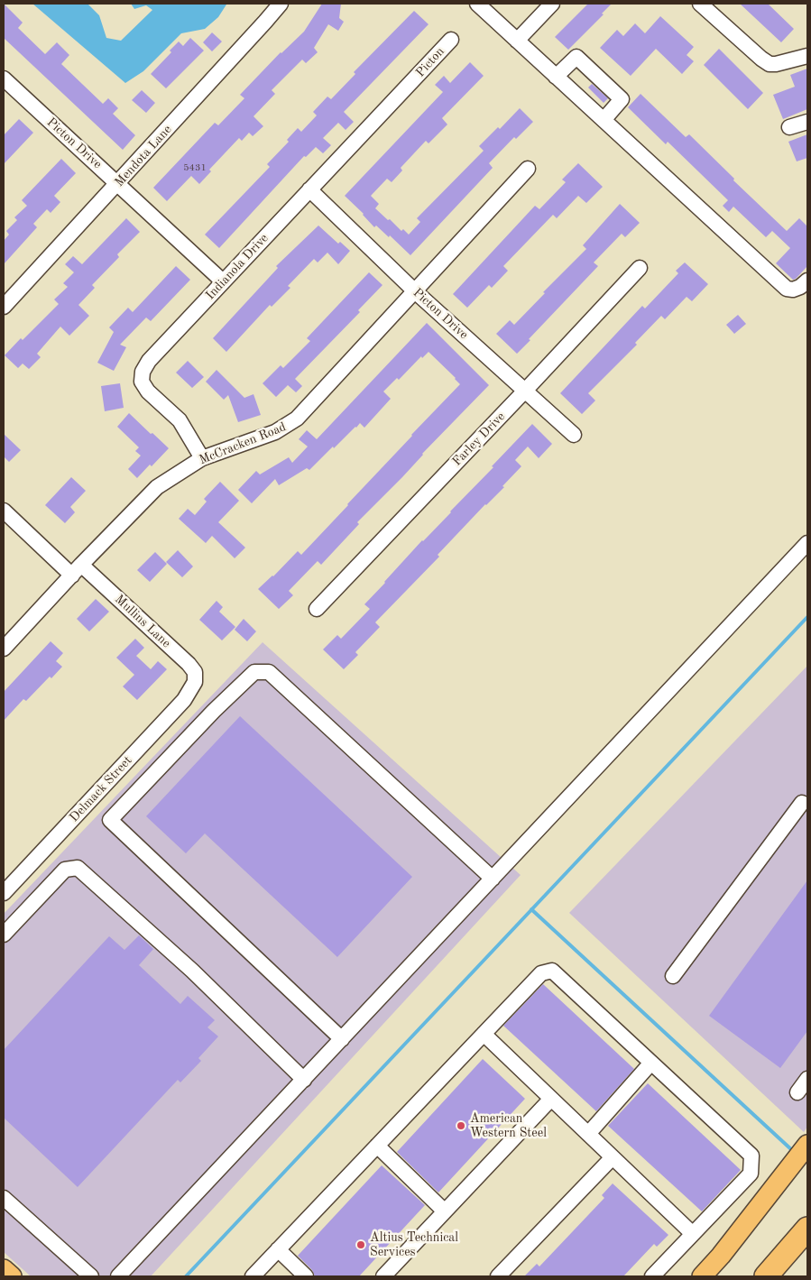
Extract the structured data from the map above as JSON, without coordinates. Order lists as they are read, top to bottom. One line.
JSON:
{"streets":{"street":["Picton","Picton Drive","Mendota Lane","Indianola Drive","Farley Drive","McCracken Road","Mullins Lane","Delmack Street"]},"crossings":[["Picton","Indianola Drive"],["Picton Drive","Mendota Lane"],["Picton Drive","Indianola Drive"],["Picton Drive","Farley Drive"],["Picton Drive","McCracken Road"],["Indianola Drive","McCracken Road"],["McCracken Road","Mullins Lane"],["Mullins Lane","Delmack Street"]],"places":["American Western Steel","Altius Technical Services"],"house_numbers":["5431"]}
